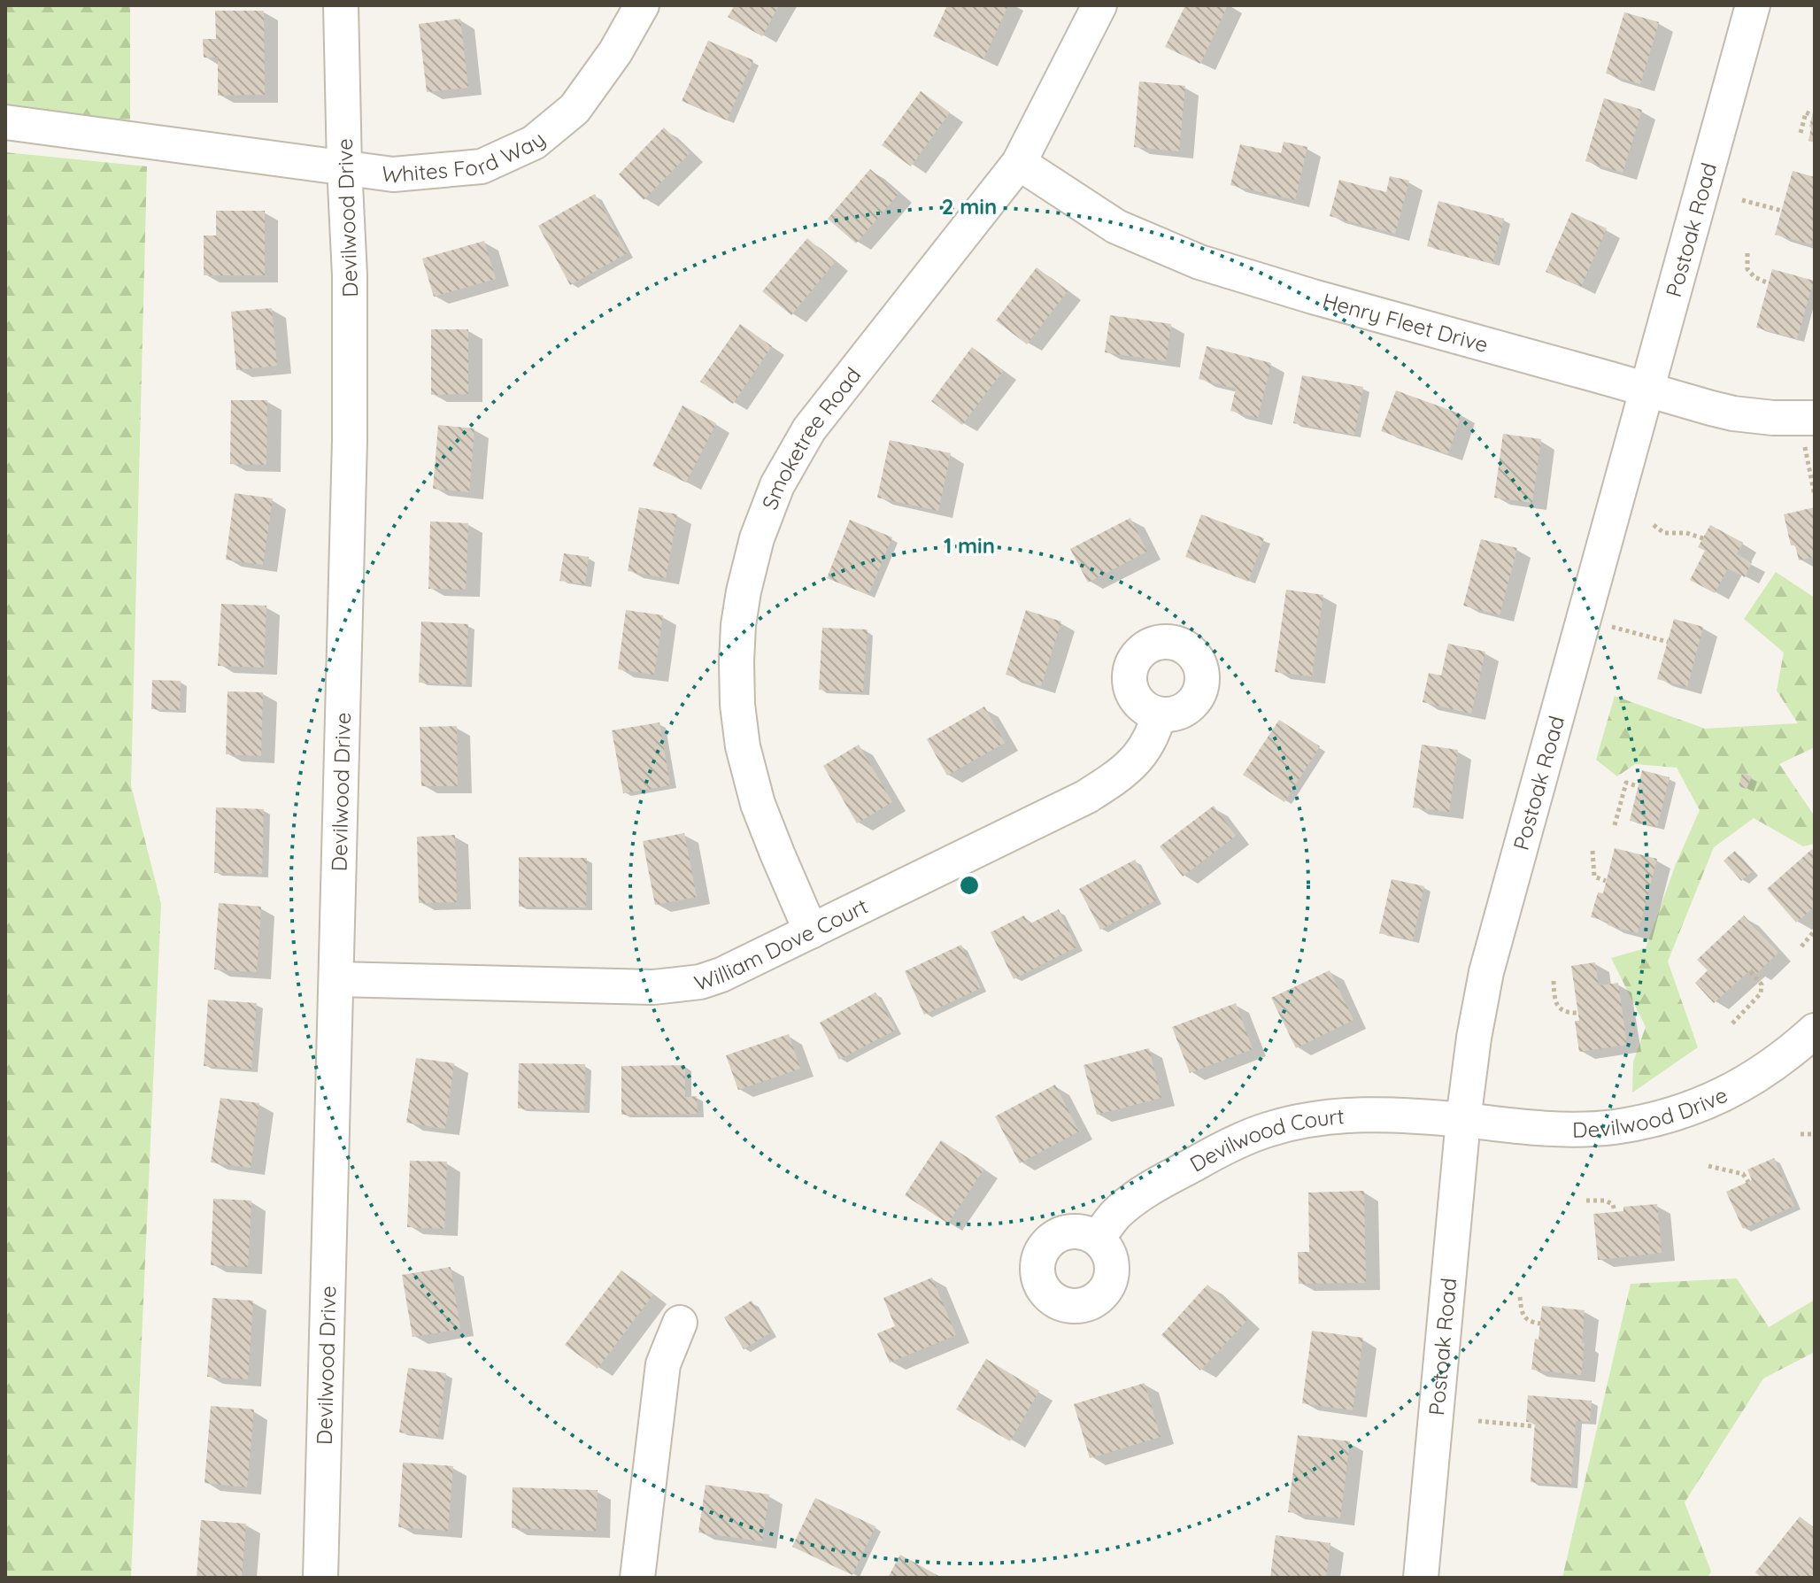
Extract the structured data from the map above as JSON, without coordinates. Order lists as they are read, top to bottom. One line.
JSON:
{"streets":{"street":["Whites Ford Way","Devilwood Drive","Postoak Road","Henry Fleet Drive","Smoketree Road","William Dove Court","Devilwood Court"]},"crossings":[["Whites Ford Way","Devilwood Drive"],["Devilwood Drive","Postoak Road"],["Devilwood Drive","William Dove Court"],["Devilwood Drive","Devilwood Court"],["Postoak Road","Henry Fleet Drive"],["Postoak Road","Devilwood Court"],["Henry Fleet Drive","Smoketree Road"],["Smoketree Road","William Dove Court"]],"rings":["2 min","1 min"]}
